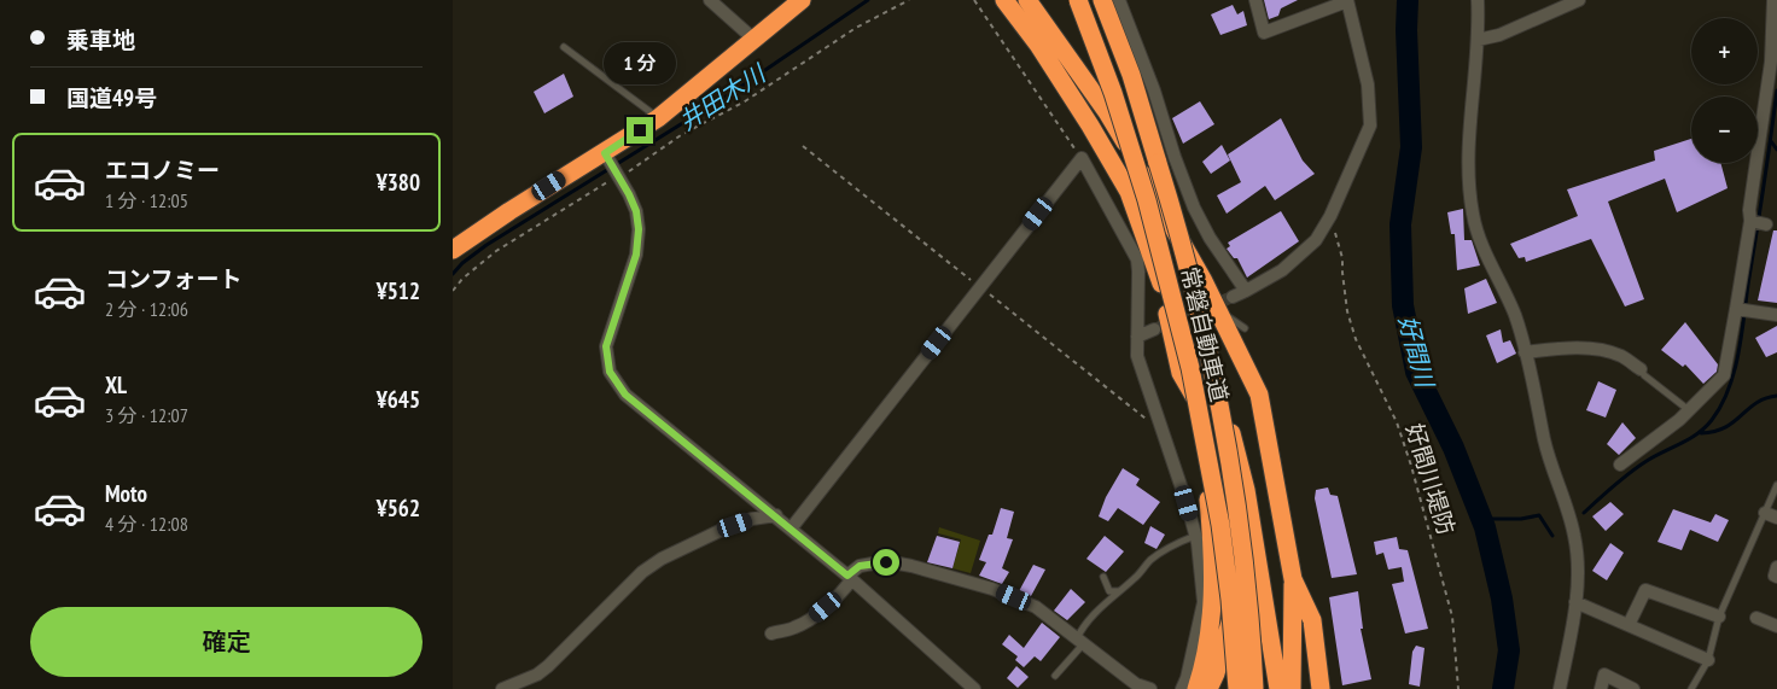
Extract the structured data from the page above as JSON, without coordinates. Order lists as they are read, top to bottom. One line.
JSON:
{"streets":{"highway":["常磐自動車道"],"path":["好間川堤防"]},"water":["井田木川","好間川"],"page":{"banner":["乗車地","国道49号"],"map_buttons":["+","−"],"bubble":"1 分","list":[{"name":"エコノミー","note":"1 分 · 12:05","value":"¥380"},{"name":"コンフォート","note":"2 分 · 12:06","value":"¥512"},{"name":"XL","note":"3 分 · 12:07","value":"¥645"},{"name":"Moto","note":"4 分 · 12:08","value":"¥562"}],"buttons":"確定"}}
